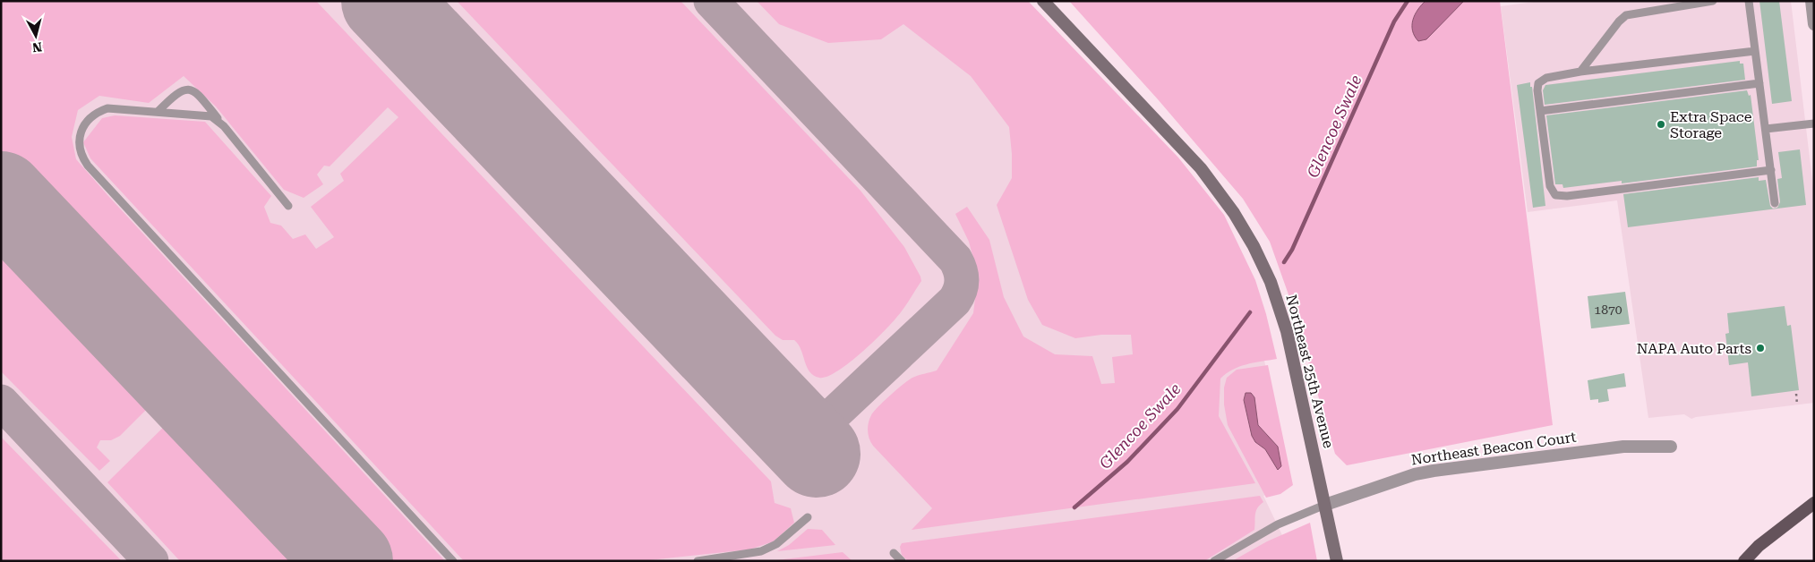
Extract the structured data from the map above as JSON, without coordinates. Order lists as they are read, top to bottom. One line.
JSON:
{"streets":{"main road":["Northeast 25th Avenue"],"street":["Northeast Beacon Court"]},"crossings":[["Northeast 25th Avenue","Northeast Beacon Court"]],"water":["Glencoe Swale"],"places":["Extra Space Storage","NAPA Auto Parts"],"house_numbers":["1870"],"north":"bottom"}
